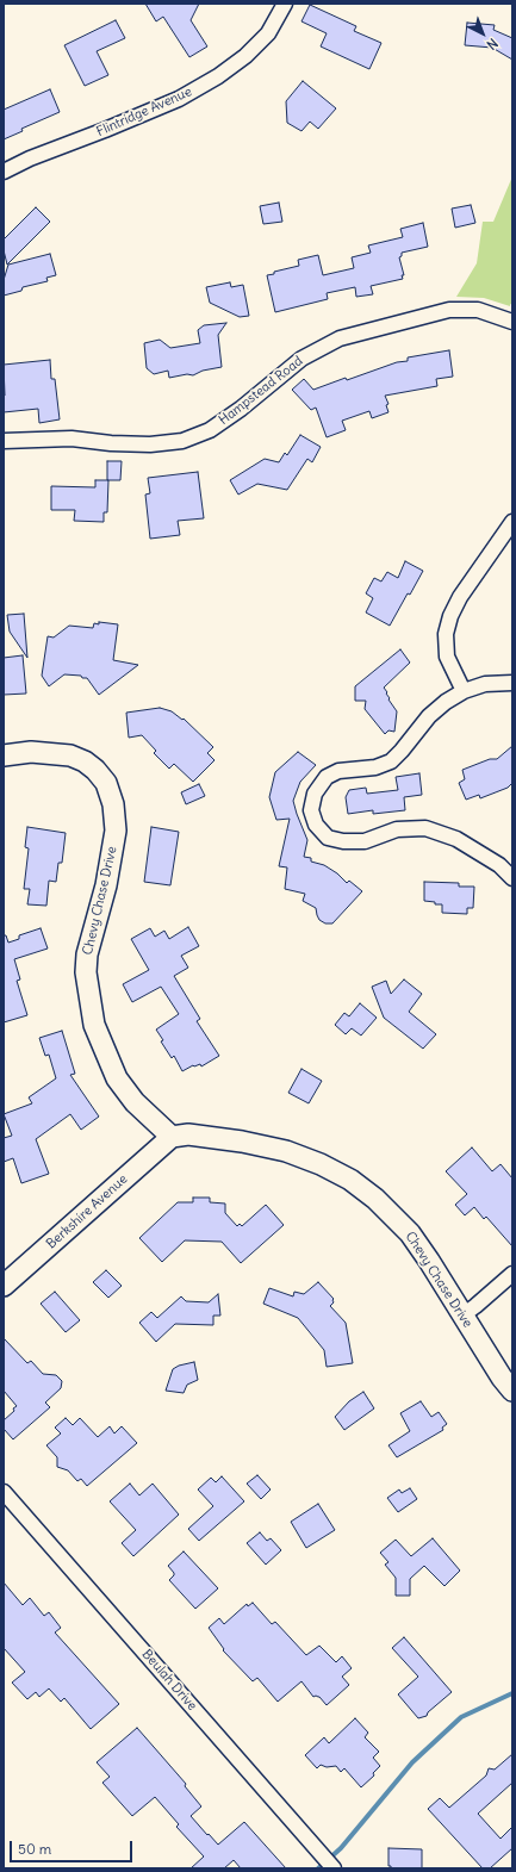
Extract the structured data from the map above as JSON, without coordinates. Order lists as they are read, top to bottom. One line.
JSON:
{"streets":{"main road":["Chevy Chase Drive","Berkshire Avenue"],"street":["Flintridge Avenue","Hampstead Road","Beulah Drive"]},"crossings":[["Chevy Chase Drive","Berkshire Avenue"]],"scale_bar":"50 m","north":"bottom right"}
